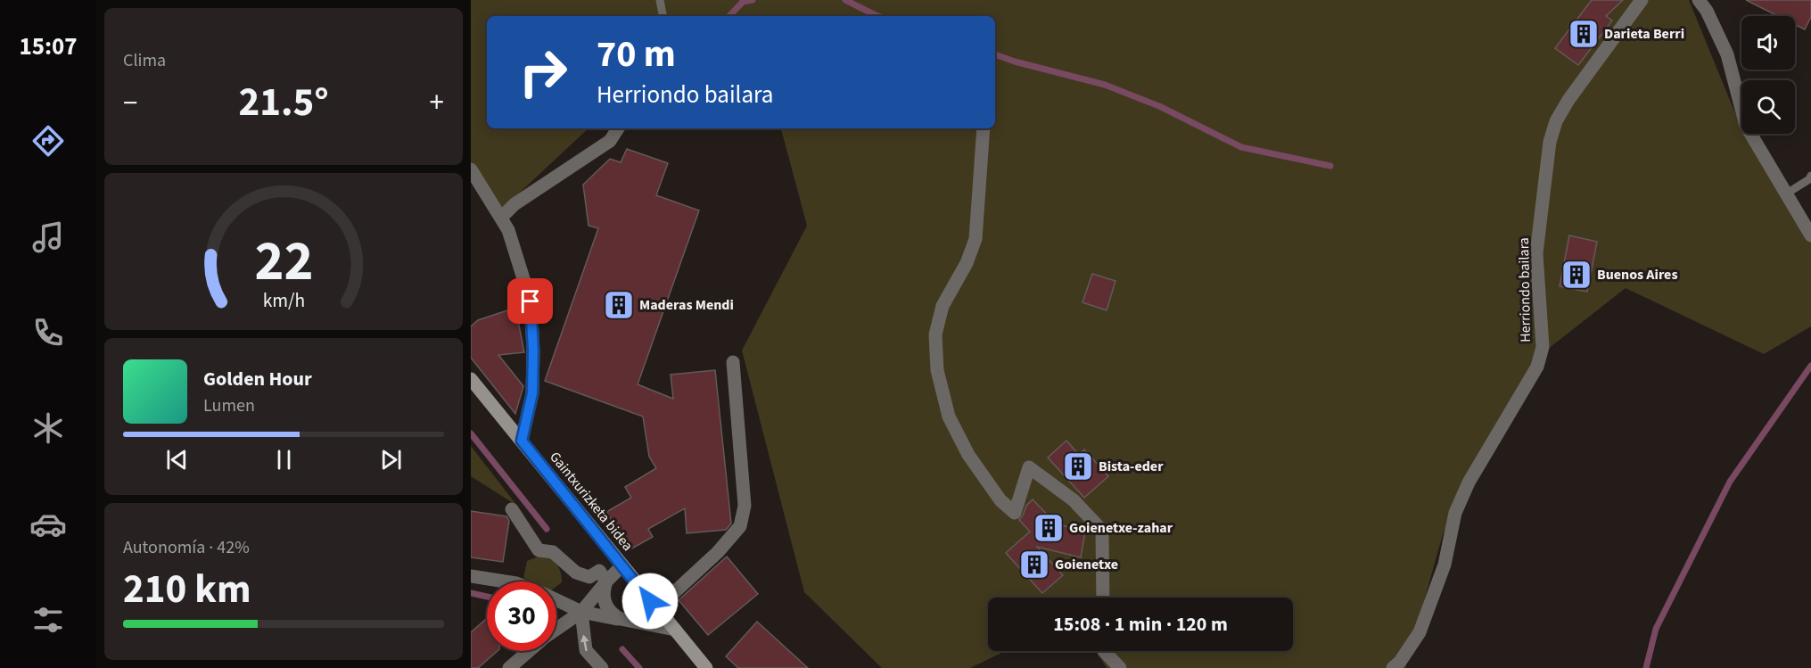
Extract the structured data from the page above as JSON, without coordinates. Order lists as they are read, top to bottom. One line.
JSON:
{"streets":{"main road":["Gaintxurizketa bidea"],"street":["Herriondo bailara"]},"places":{"building":["Darieta Berri","Buenos Aires","Maderas Mendi","Bista-eder","Goienetxe-zahar","Goienetxe"]},"page":{"tabs":"15:07","tile":["Clima",["Autonomía · 42%","210 km"]],"turn":["70 m","Herriondo bailara"],"heat":["−","21.5°","+"],"song":["Golden Hour","Lumen"],"limit":"30","trip":"15:08 · 1 min · 120 m","gauge":["22","km/h"]}}
